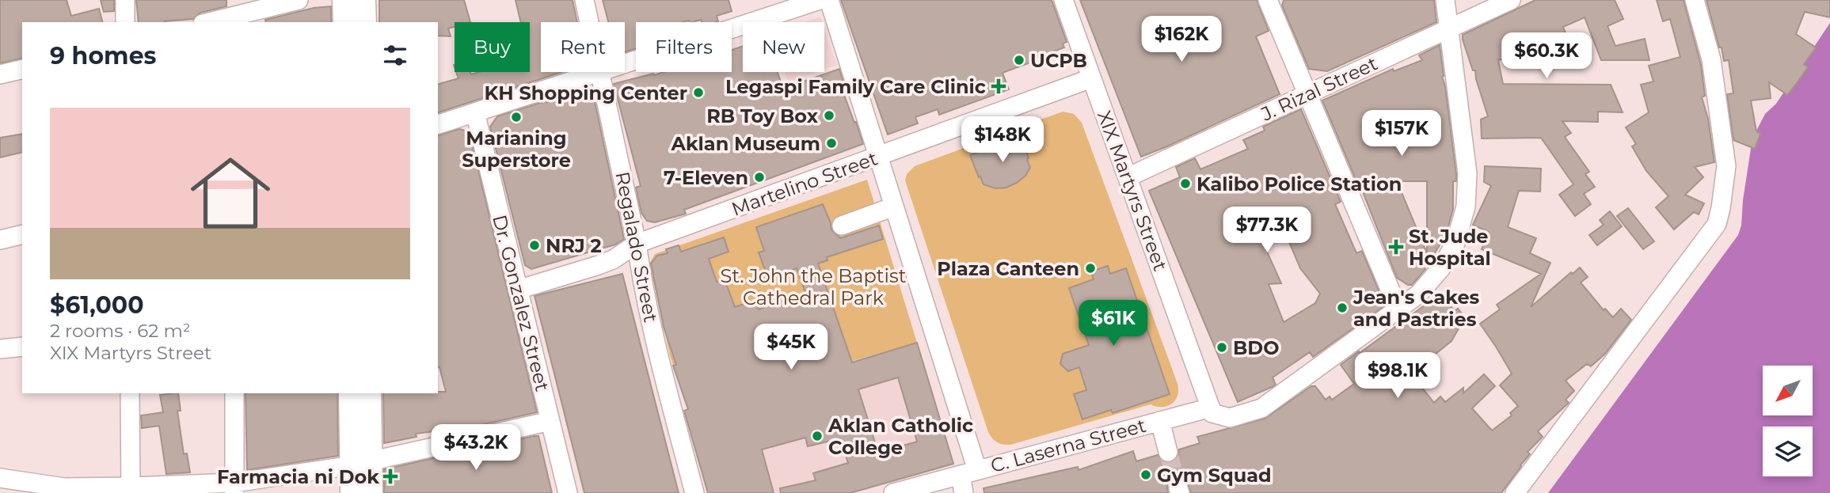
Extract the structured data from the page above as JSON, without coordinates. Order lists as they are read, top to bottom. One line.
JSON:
{"streets":{"street":["J. Rizal Street","Martelino Street","XIX Martyrs Street","Regalado Street","Dr. Gonzalez Street","C. Laserna Street"]},"crossings":[["J. Rizal Street","XIX Martyrs Street"],["J. Rizal Street","C. Laserna Street"],["Martelino Street","XIX Martyrs Street"],["Martelino Street","Regalado Street"],["Martelino Street","Dr. Gonzalez Street"],["XIX Martyrs Street","C. Laserna Street"]],"parks":["St. John the Baptist Cathedral Park"],"places":{"other":["UCPB","KH Shopping Center","RB Toy Box","Marianing Superstore","Aklan Museum","7-Eleven","Kalibo Police Station","NRJ 2","Plaza Canteen","Jean's Cakes and Pastries","BDO","Aklan Catholic College","Gym Squad"],"health":["Legaspi Family Care Clinic","St. Jude Hospital","Farmacia ni Dok"]},"north":"bottom left","page":{"price":["$162K","$60.3K","$157K","$148K","$77.3K","$61K","$45K","$98.1K","$43.2K"],"chip":["Buy","Rent","Filters","New"],"heading":"9 homes","list":[{"name":"$61,000","note":"2 rooms · 62 m² · XIX Martyrs Street"}]}}
